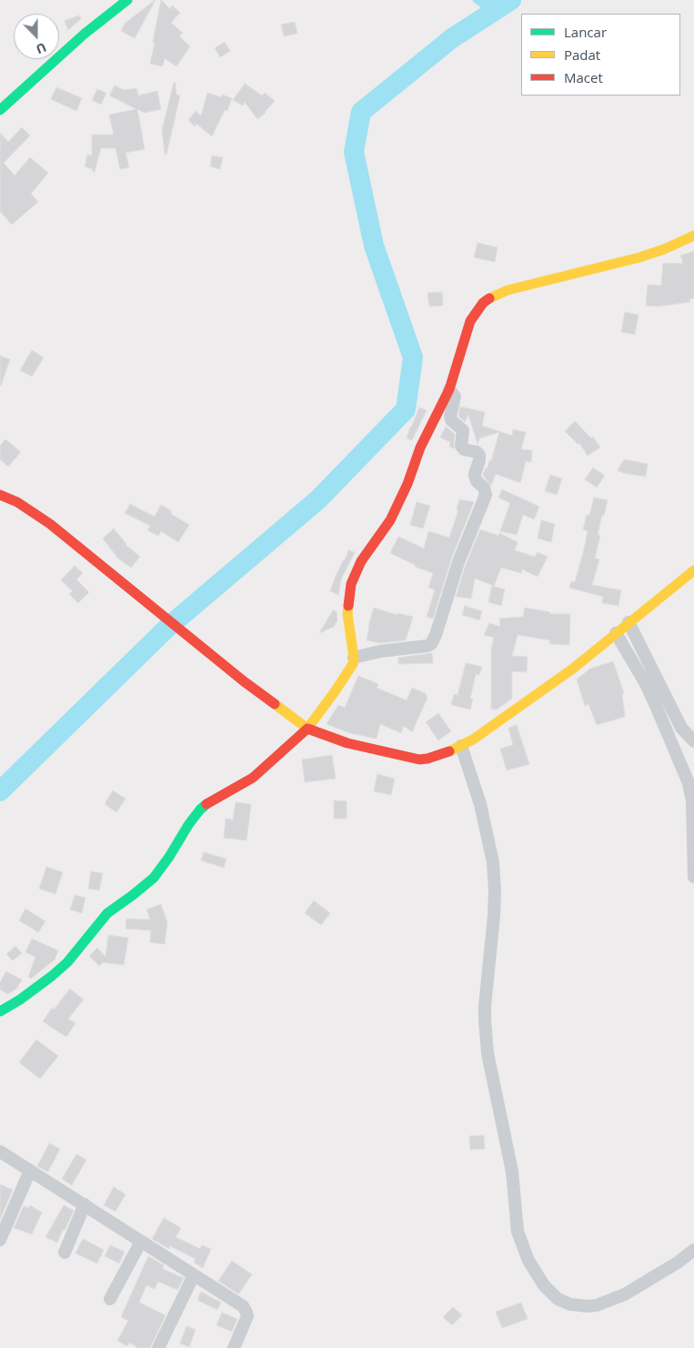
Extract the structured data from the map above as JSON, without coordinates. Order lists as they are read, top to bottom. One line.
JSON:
{"legend":["Lancar","Padat","Macet"],"north":"bottom"}
